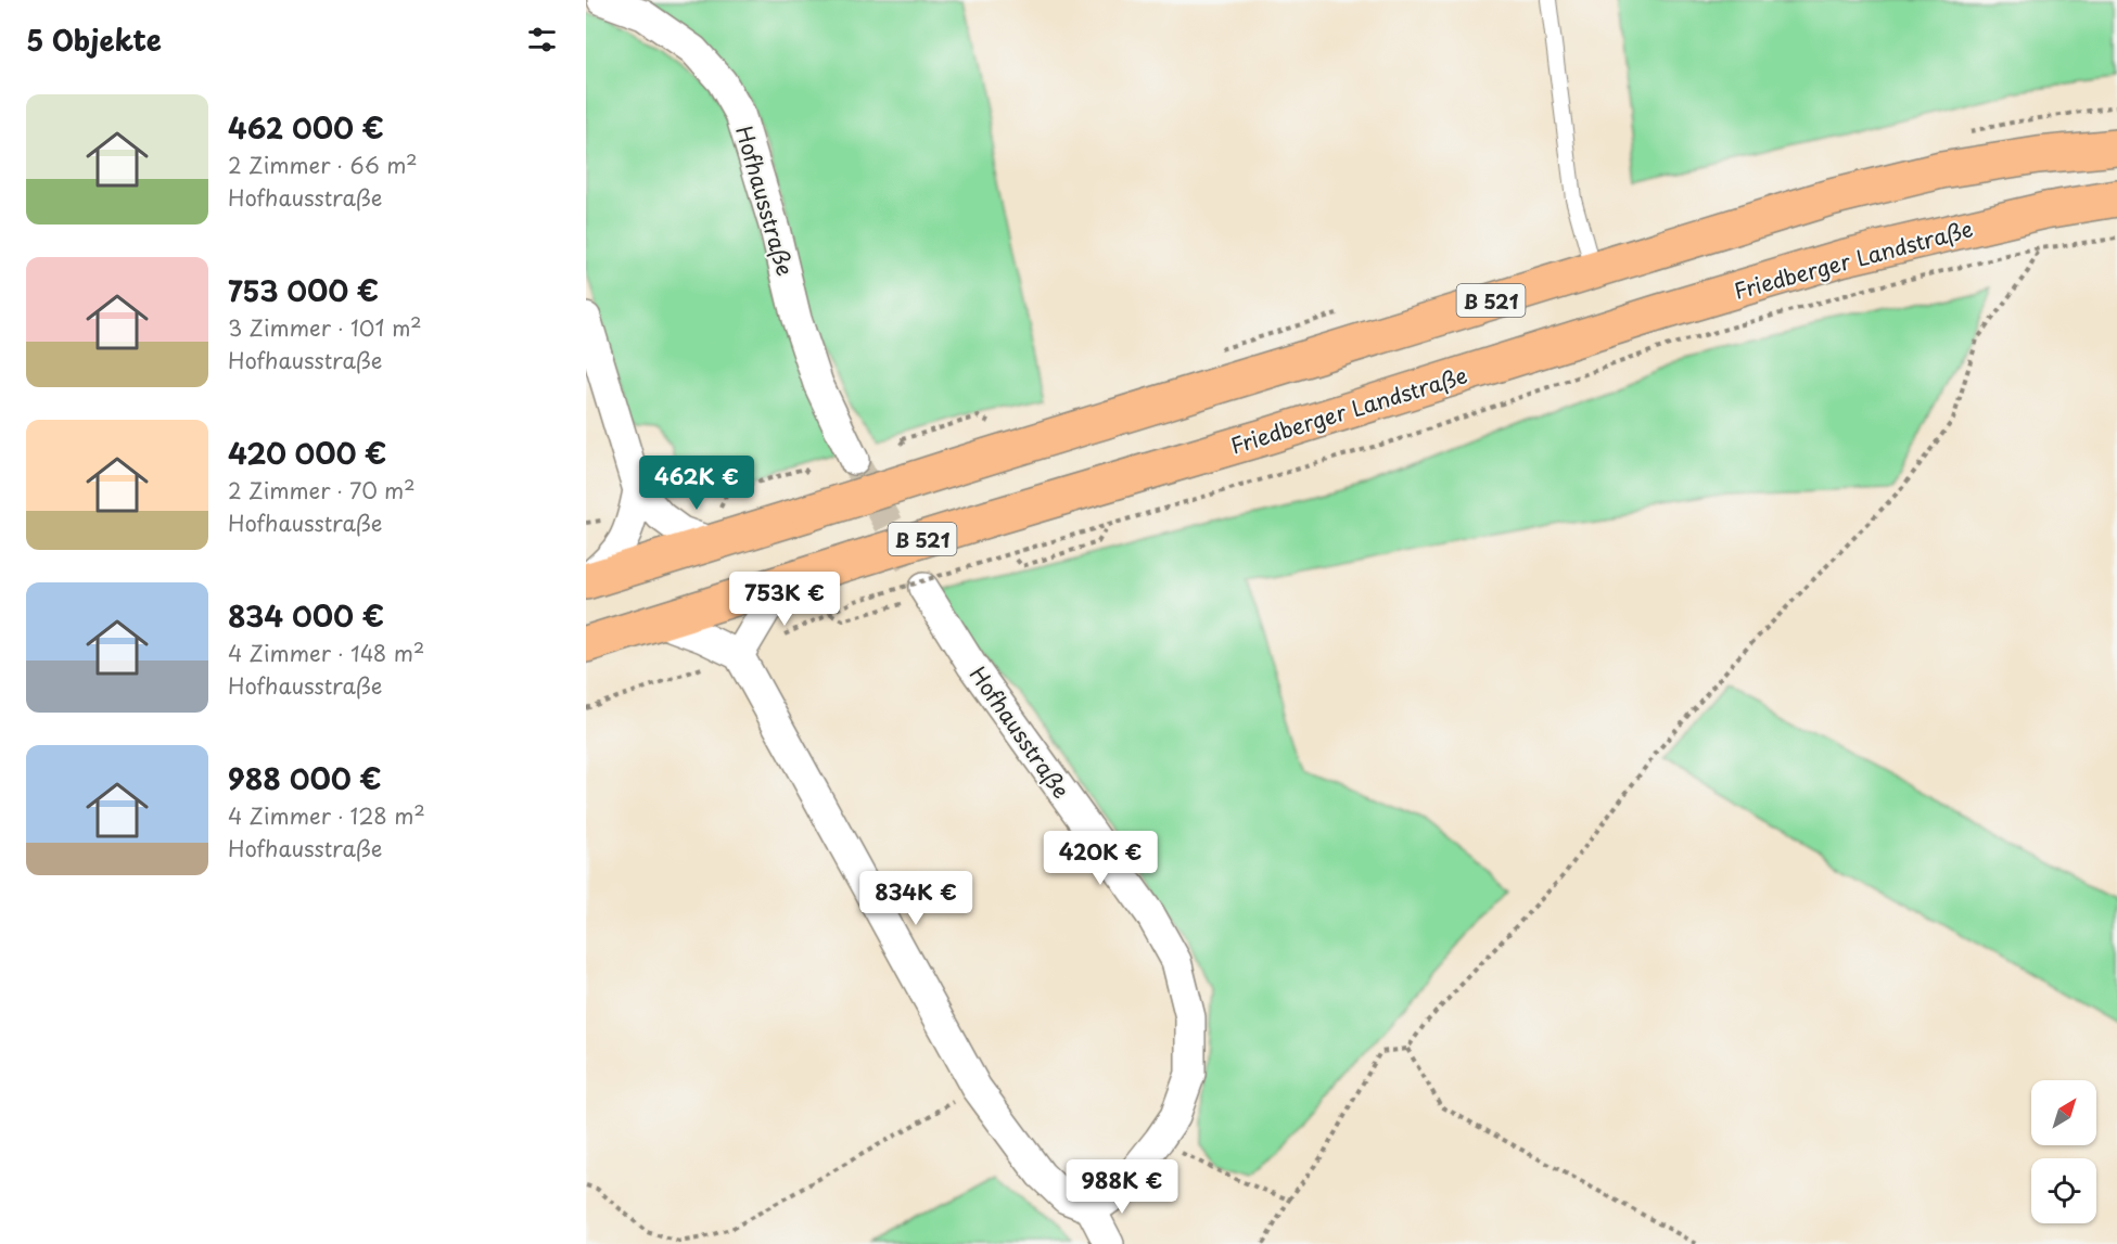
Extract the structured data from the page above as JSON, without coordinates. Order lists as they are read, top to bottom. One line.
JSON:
{"streets":{"main road":["Friedberger Landstraße","B 521"],"street":["Hofhausstraße"]},"north":"top right","page":{"heading":"5 Objekte","list":[{"name":"462 000 €","note":"2 Zimmer · 66 m² · Hofhausstraße"},{"name":"753 000 €","note":"3 Zimmer · 101 m² · Hofhausstraße"},{"name":"420 000 €","note":"2 Zimmer · 70 m² · Hofhausstraße"},{"name":"834 000 €","note":"4 Zimmer · 148 m² · Hofhausstraße"},{"name":"988 000 €","note":"4 Zimmer · 128 m² · Hofhausstraße"}],"price":["462K €","753K €","420K €","834K €","988K €"]}}
